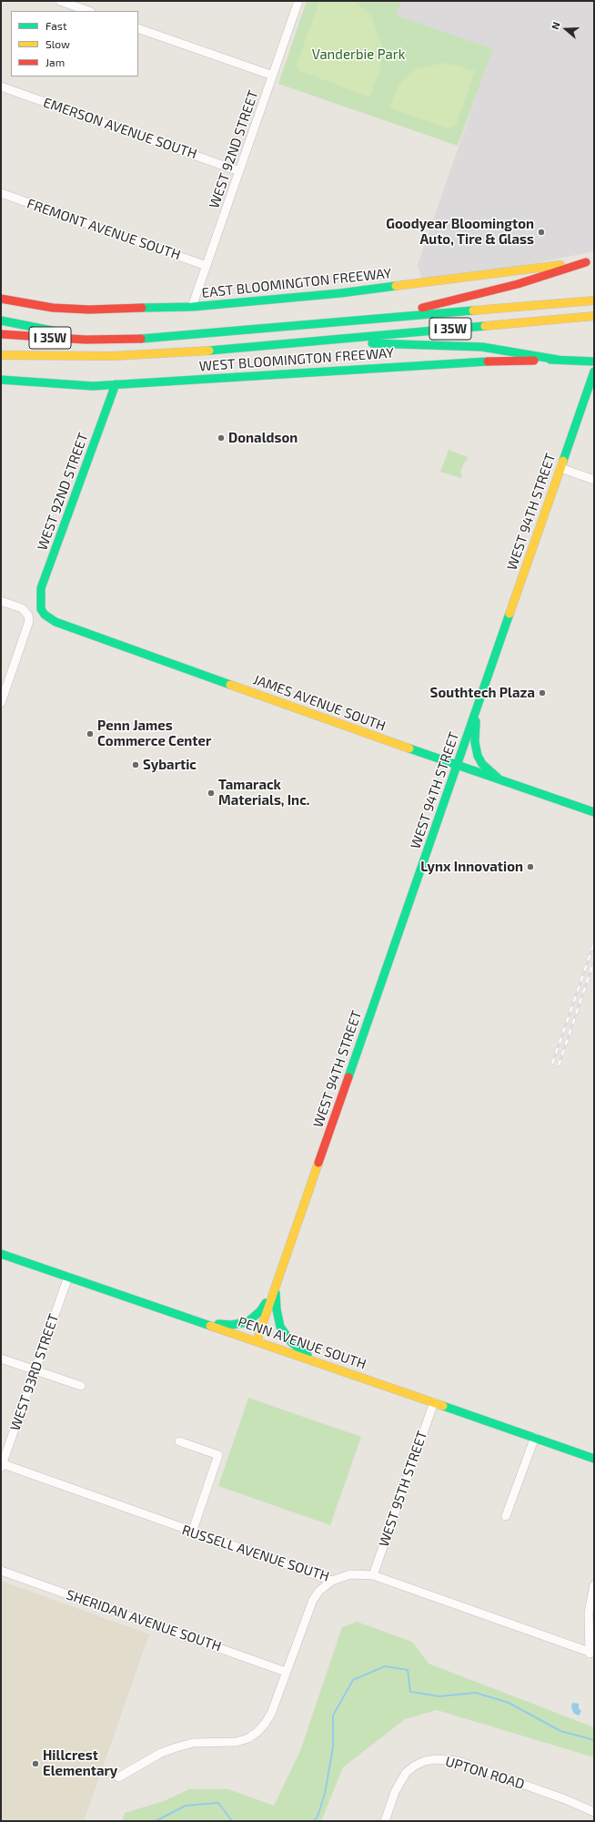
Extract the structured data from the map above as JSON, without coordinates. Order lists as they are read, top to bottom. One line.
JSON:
{"streets":{"main road":["WEST 92ND STREET","EAST BLOOMINGTON FREEWAY","I 35W","WEST BLOOMINGTON FREEWAY","WEST 94TH STREET","JAMES AVENUE SOUTH","PENN AVENUE SOUTH"],"street":["EMERSON AVENUE SOUTH","FREMONT AVENUE SOUTH","WEST 93RD STREET","WEST 95TH STREET","RUSSELL AVENUE SOUTH","SHERIDAN AVENUE SOUTH","UPTON ROAD"]},"crossings":[["EMERSON AVENUE SOUTH","WEST 92ND STREET"],["WEST 92ND STREET","FREMONT AVENUE SOUTH"],["WEST 92ND STREET","EAST BLOOMINGTON FREEWAY"],["WEST 92ND STREET","WEST BLOOMINGTON FREEWAY"],["WEST 92ND STREET","JAMES AVENUE SOUTH"],["WEST 94TH STREET","JAMES AVENUE SOUTH"],["WEST 94TH STREET","PENN AVENUE SOUTH"],["PENN AVENUE SOUTH","WEST 93RD STREET"],["PENN AVENUE SOUTH","WEST 95TH STREET"],["WEST 93RD STREET","RUSSELL AVENUE SOUTH"],["WEST 95TH STREET","RUSSELL AVENUE SOUTH"]],"parks":["Vanderbie Park"],"places":["Goodyear Bloomington Auto, Tire & Glass","Donaldson","Southtech Plaza","Penn James Commerce Center","Sybartic","Tamarack Materials, Inc.","Lynx Innovation","Hillcrest Elementary"],"legend":["Fast","Slow","Jam"],"north":"left"}
